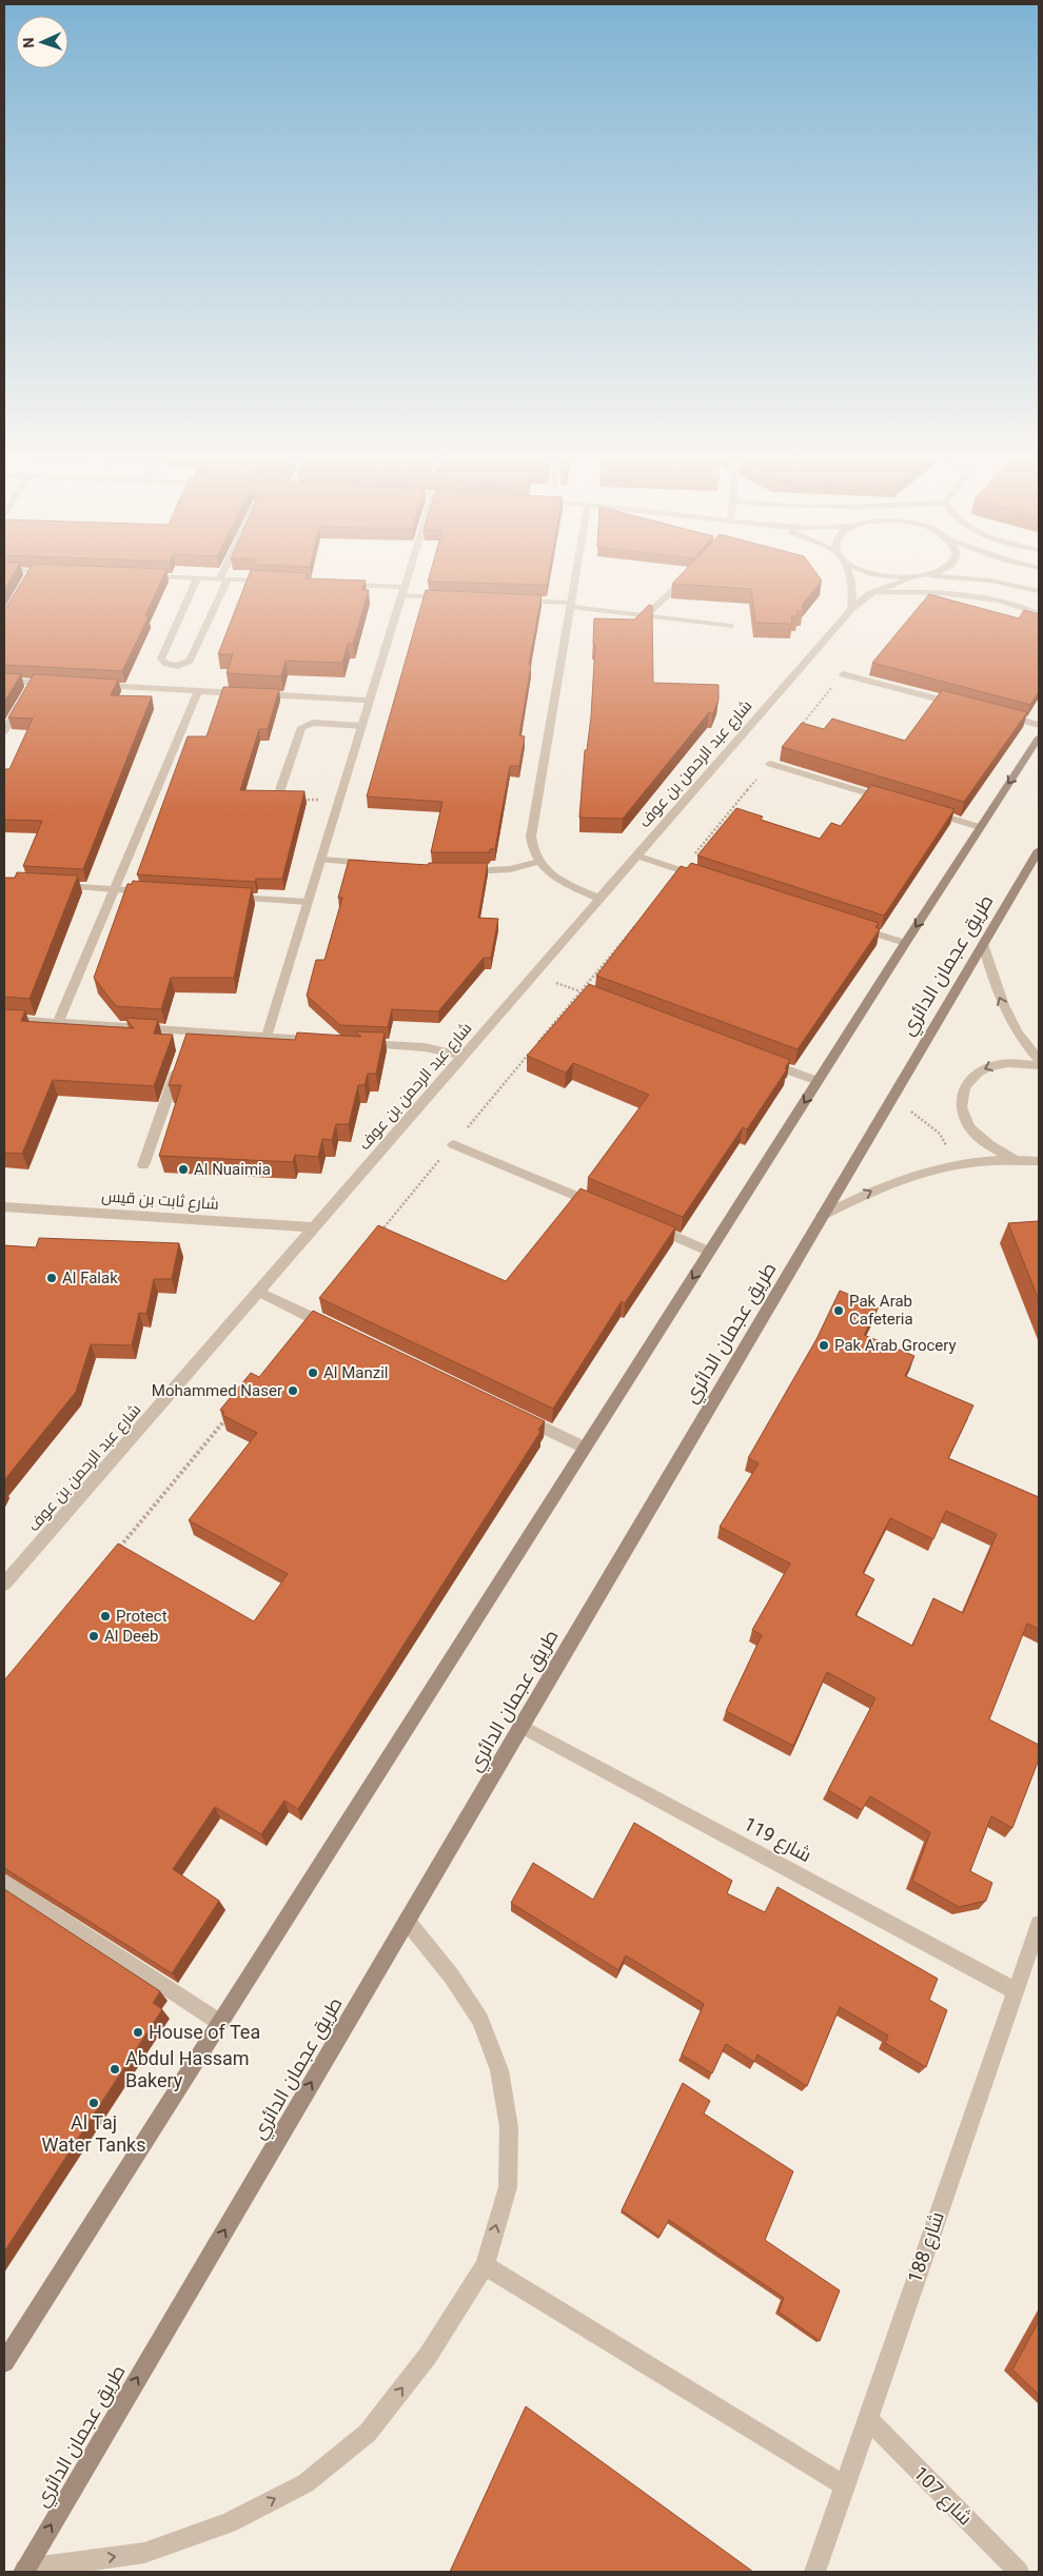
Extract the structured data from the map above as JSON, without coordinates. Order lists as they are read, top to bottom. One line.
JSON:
{"streets":{"main road":["طريق عجمان الدائري"],"street":["شارع عبد الرحمن بن عوف","شارع ثابت بن قيس","شارع 119","شارع 188","شارع 107"]},"crossings":[["شارع عبد الرحمن بن عوف","شارع ثابت بن قيس"],["طريق عجمان الدائري","شارع 119"],["شارع 119","شارع 188"],["شارع 188","شارع 107"]],"places":["Al Nuaimia","Al Falak","Pak Arab Cafeteria","Pak Arab Grocery","Al Manzil","Mohammed Naser","Protect","Al Deeb","House of Tea","Abdul Hassam Bakery","Al Taj Water Tanks"],"north":"left"}
